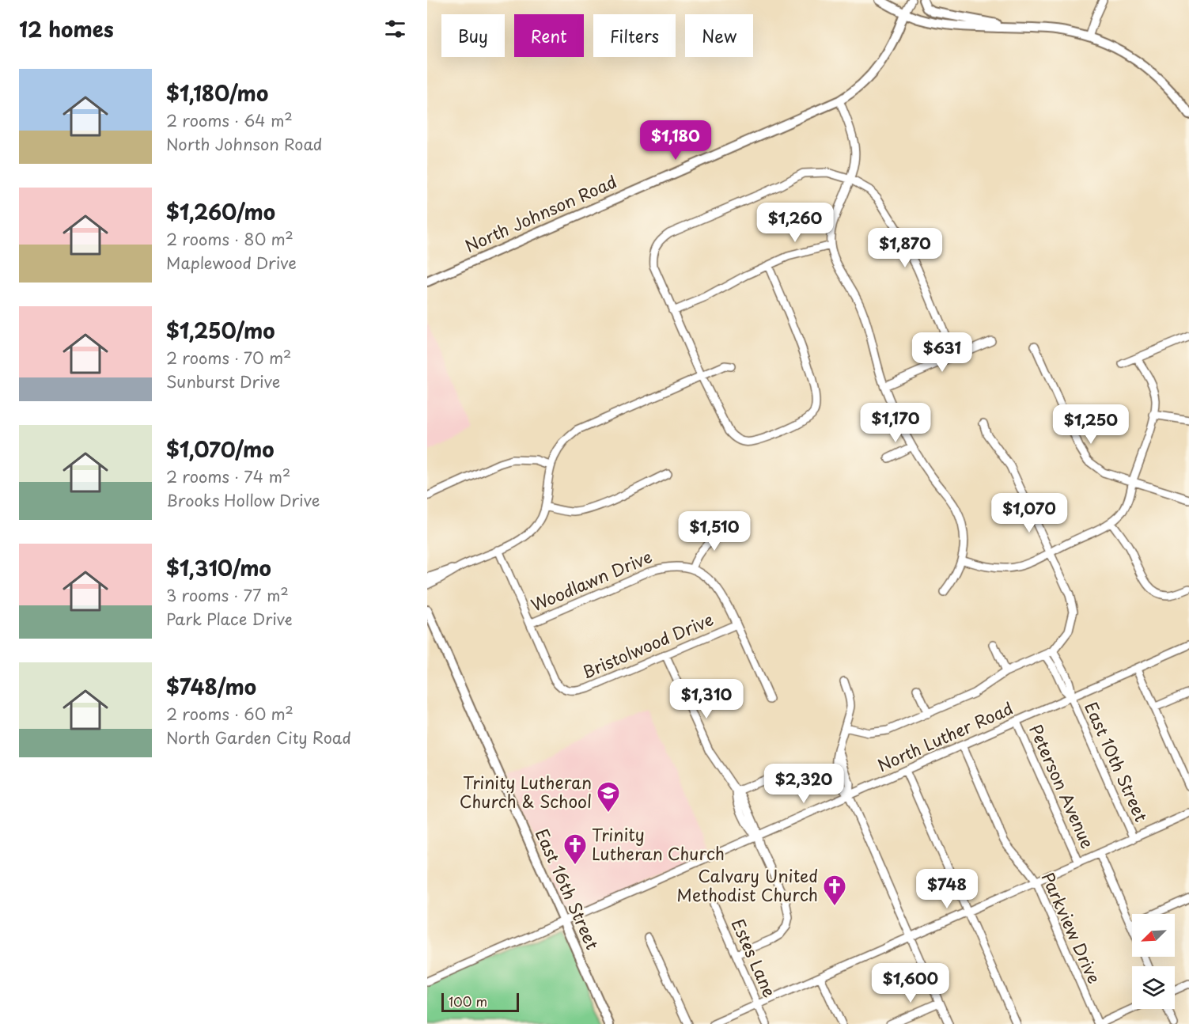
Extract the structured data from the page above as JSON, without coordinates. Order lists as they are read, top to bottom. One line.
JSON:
{"streets":{"main road":["North Johnson Road","East 16th Street"],"street":["Woodlawn Drive","Bristolwood Drive","North Luther Road","East 10th Street","Peterson Avenue","Parkview Drive","Estes Lane"]},"crossings":[["Woodlawn Drive","Bristolwood Drive"],["North Luther Road","East 10th Street"],["North Luther Road","Peterson Avenue"],["North Luther Road","East 16th Street"],["North Luther Road","Parkview Drive"]],"places":{"school or university":["Trinity Lutheran Church & School"],"church":["Trinity Lutheran Church","Calvary United Methodist Church"]},"scale_bar":"100 m","north":"bottom left","page":{"heading":"12 homes","chip":["Buy","Rent","Filters","New"],"list":[{"name":"$1,180/mo","note":"2 rooms · 64 m² · North Johnson Road"},{"name":"$1,260/mo","note":"2 rooms · 80 m² · Maplewood Drive"},{"name":"$1,250/mo","note":"2 rooms · 70 m² · Sunburst Drive"},{"name":"$1,070/mo","note":"2 rooms · 74 m² · Brooks Hollow Drive"},{"name":"$1,310/mo","note":"3 rooms · 77 m² · Park Place Drive"},{"name":"$748/mo","note":"2 rooms · 60 m² · North Garden City Road"}],"price":["$1,180","$1,260","$1,870","$631","$1,170","$1,250","$1,070","$1,510","$1,310","$2,320","$748","$1,600"],"scale":"100 m"}}
